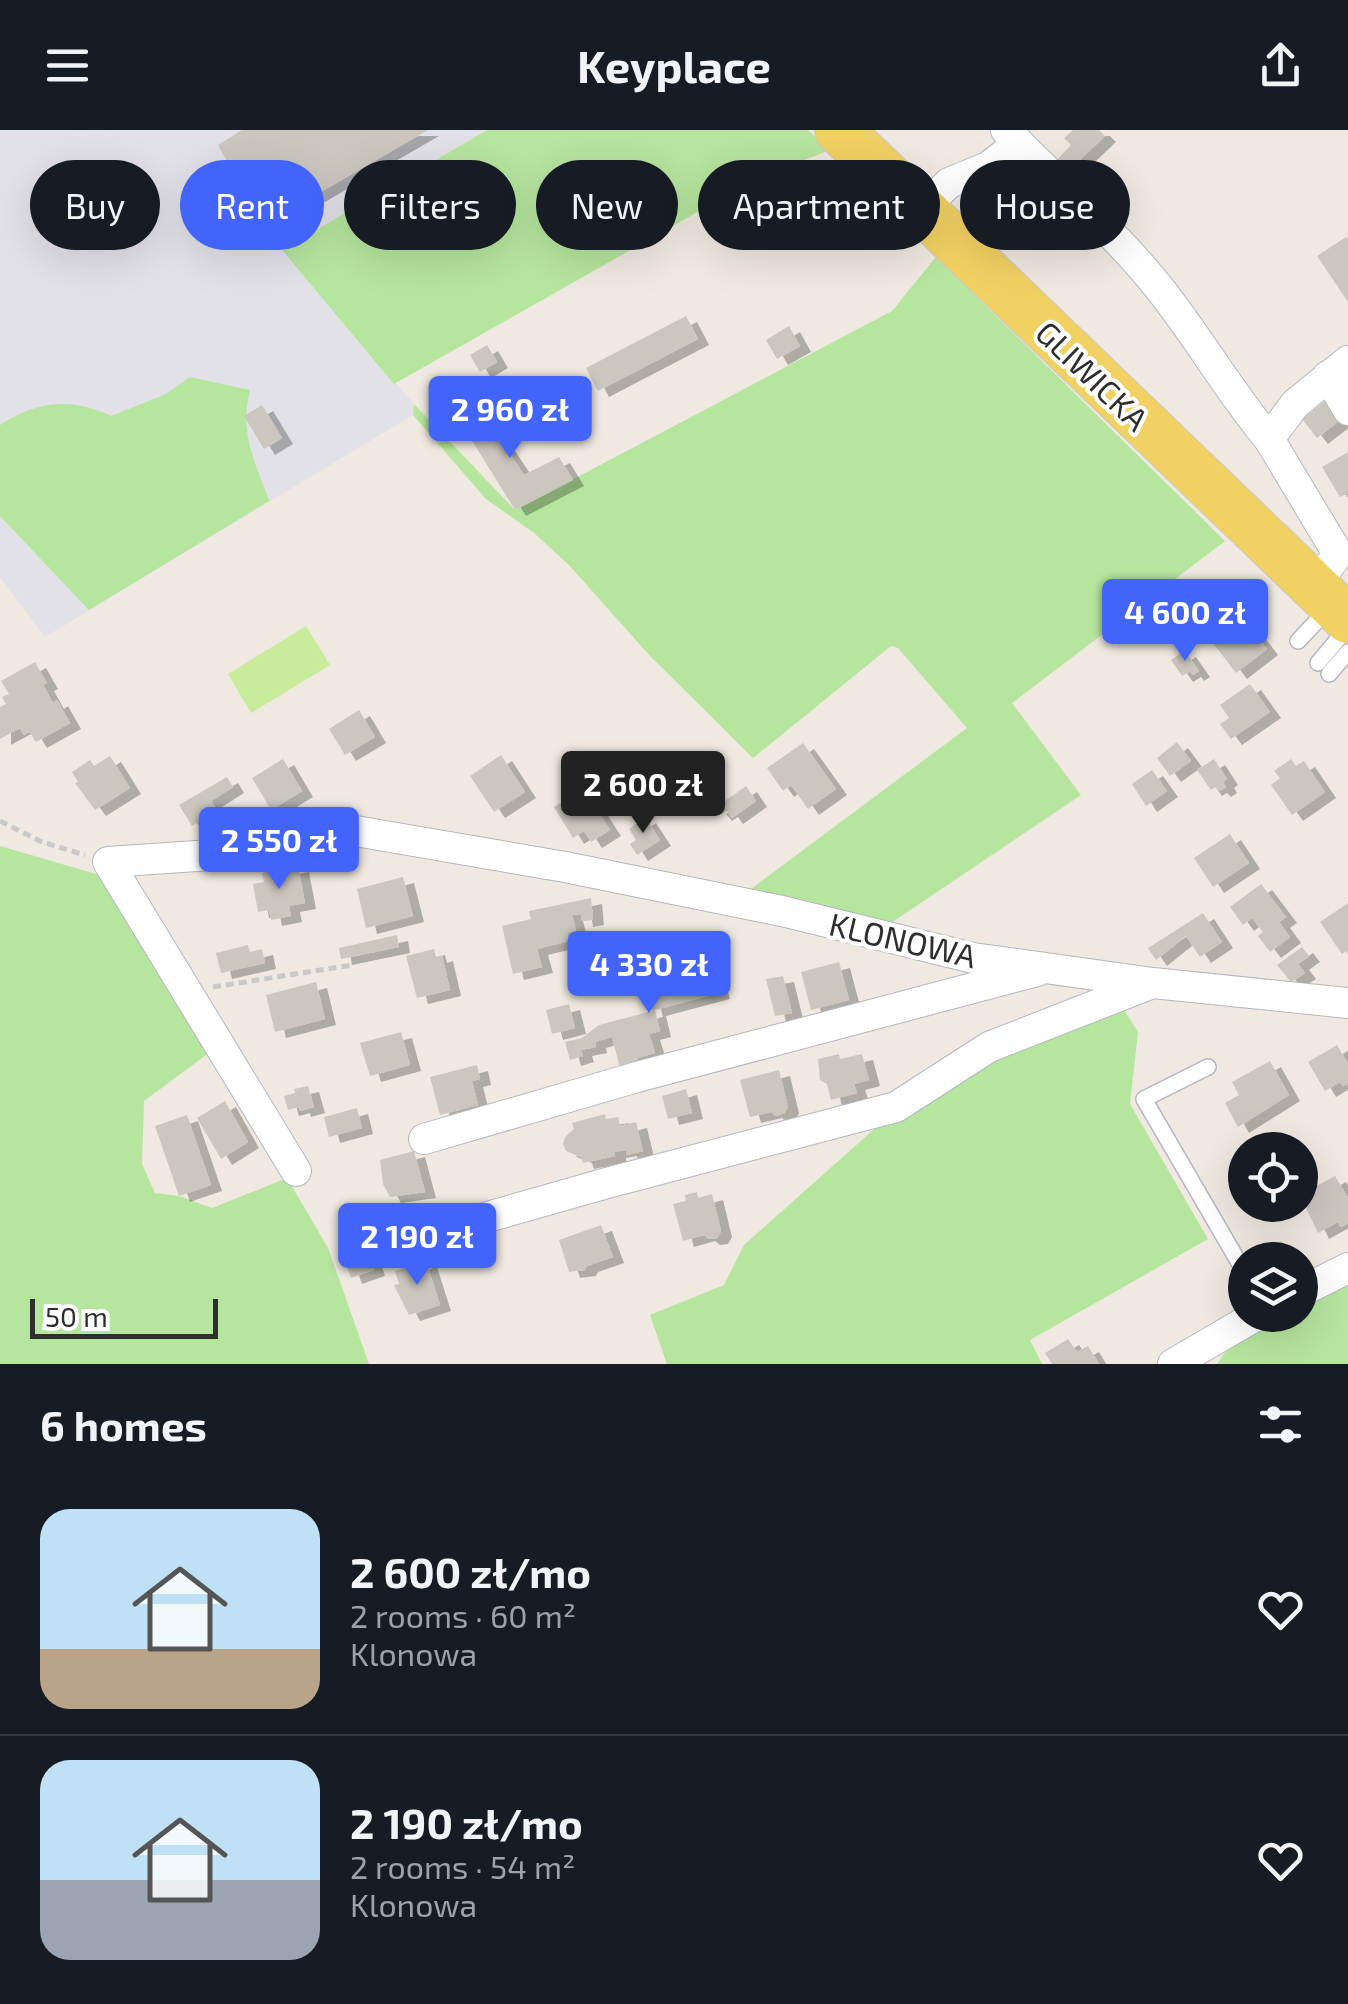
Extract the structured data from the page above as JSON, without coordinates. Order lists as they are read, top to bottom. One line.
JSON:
{"streets":{"main road":["GLIWICKA"],"street":["KLONOWA"]},"scale_bar":"50 m","page":{"header":"Keyplace","chip":["Buy","Rent","Filters","New","Apartment","House"],"price":["2 960 zł","4 600 zł","2 600 zł","2 550 zł","4 330 zł","2 190 zł"],"scale":"50 m","heading":"6 homes","list":[{"name":"2 600 zł/mo","note":"2 rooms · 60 m² · Klonowa"},{"name":"2 190 zł/mo","note":"2 rooms · 54 m² · Klonowa"}]}}
